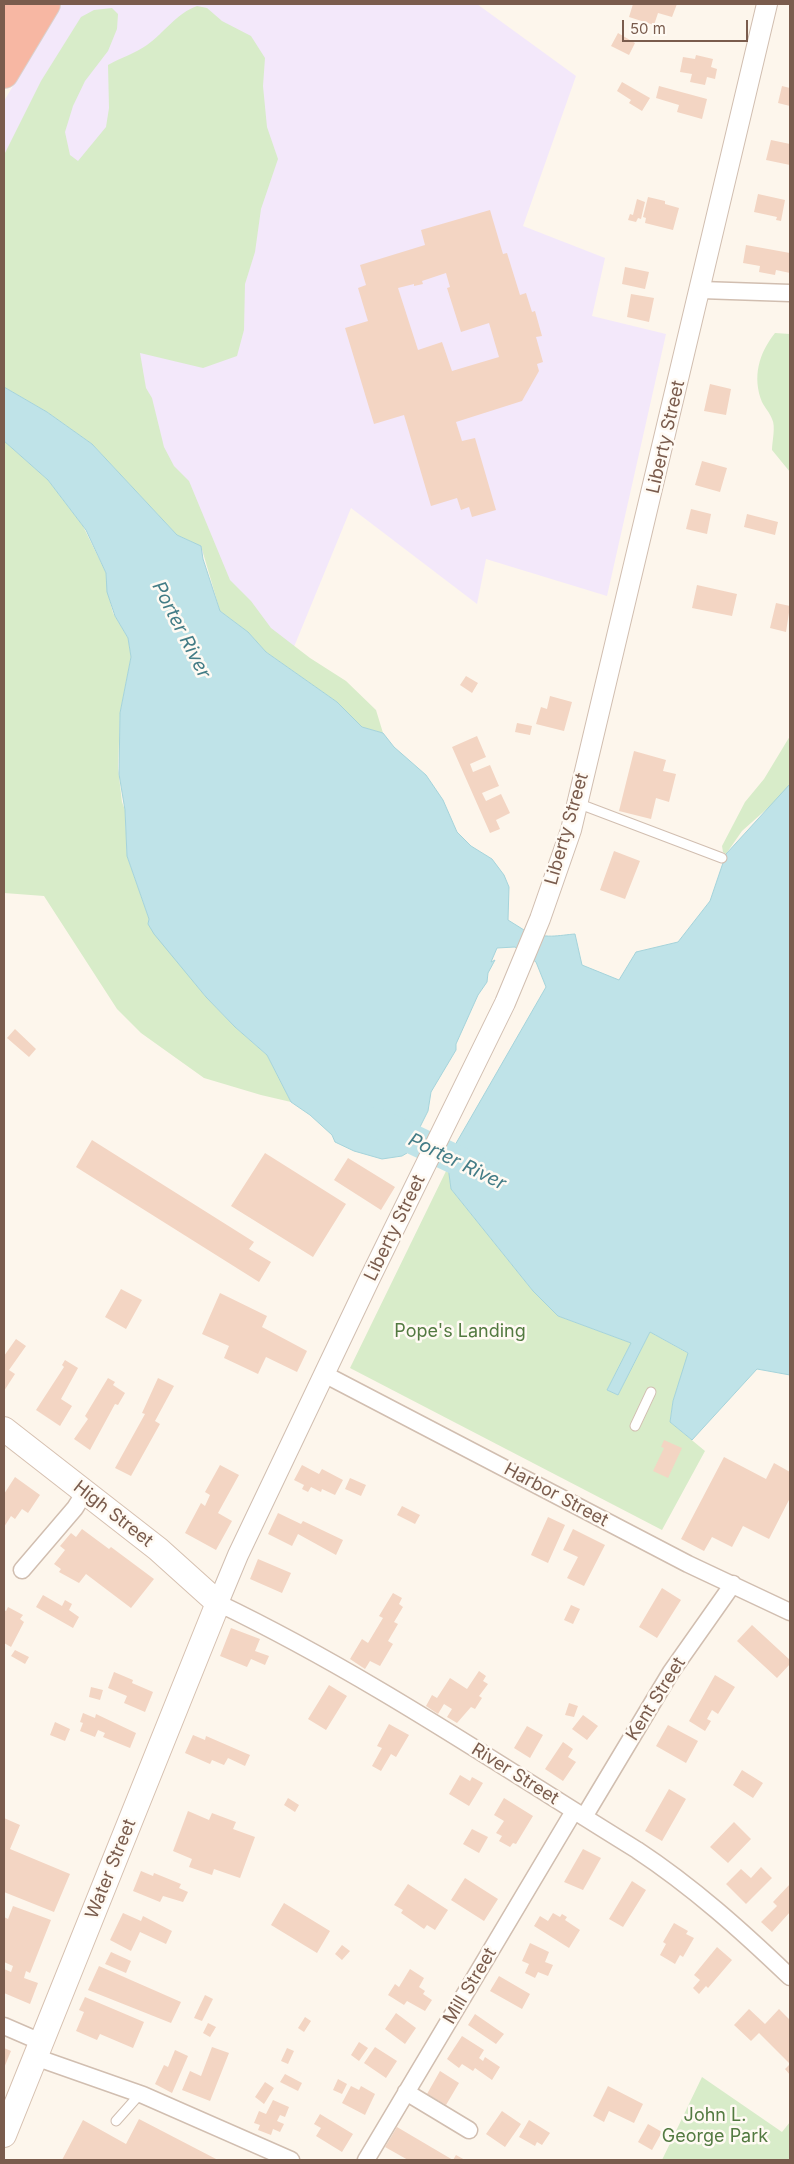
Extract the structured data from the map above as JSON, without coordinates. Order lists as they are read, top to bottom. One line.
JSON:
{"streets":{"main road":["High Street","Water Street"],"street":["Liberty Street","Harbor Street","Kent Street","River Street","Mill Street"]},"crossings":[["Liberty Street","Harbor Street"],["Liberty Street","High Street"],["Liberty Street","River Street"],["Liberty Street","Water Street"],["Harbor Street","Kent Street"],["High Street","River Street"],["High Street","Water Street"],["Kent Street","River Street"],["Kent Street","Mill Street"],["River Street","Water Street"],["River Street","Mill Street"]],"water":["Porter River"],"parks":["Pope's Landing","John L. George Park"],"scale_bar":"50 m"}
